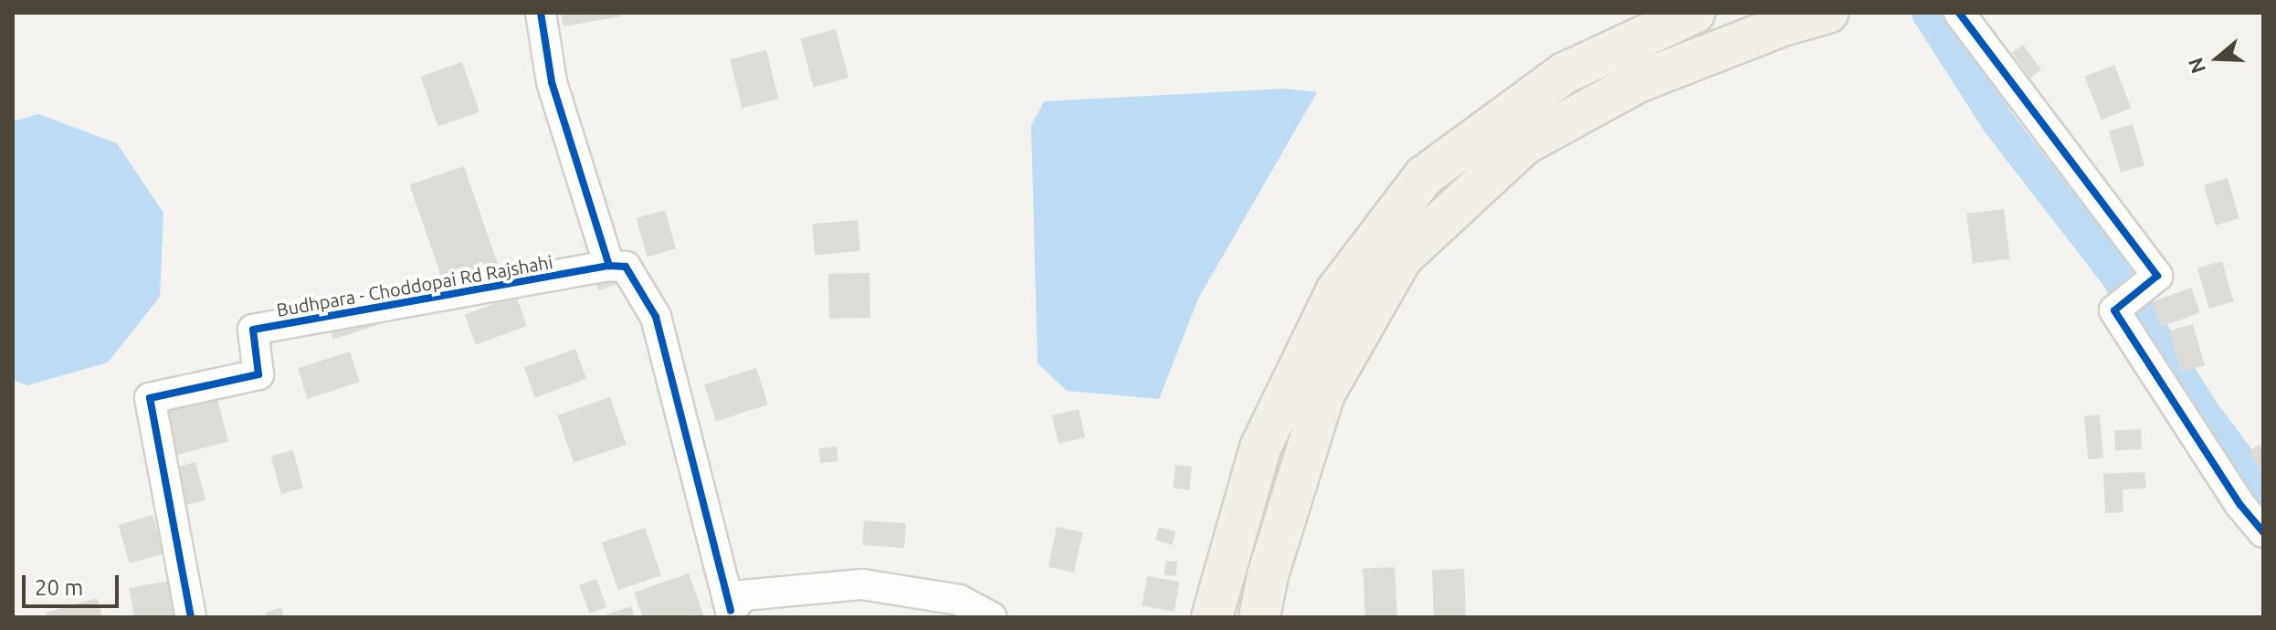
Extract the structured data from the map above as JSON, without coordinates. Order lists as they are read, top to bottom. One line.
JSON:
{"streets":{"street":["Budhpara - Choddopai Rd Rajshahi"]},"scale_bar":"20 m","north":"left"}
